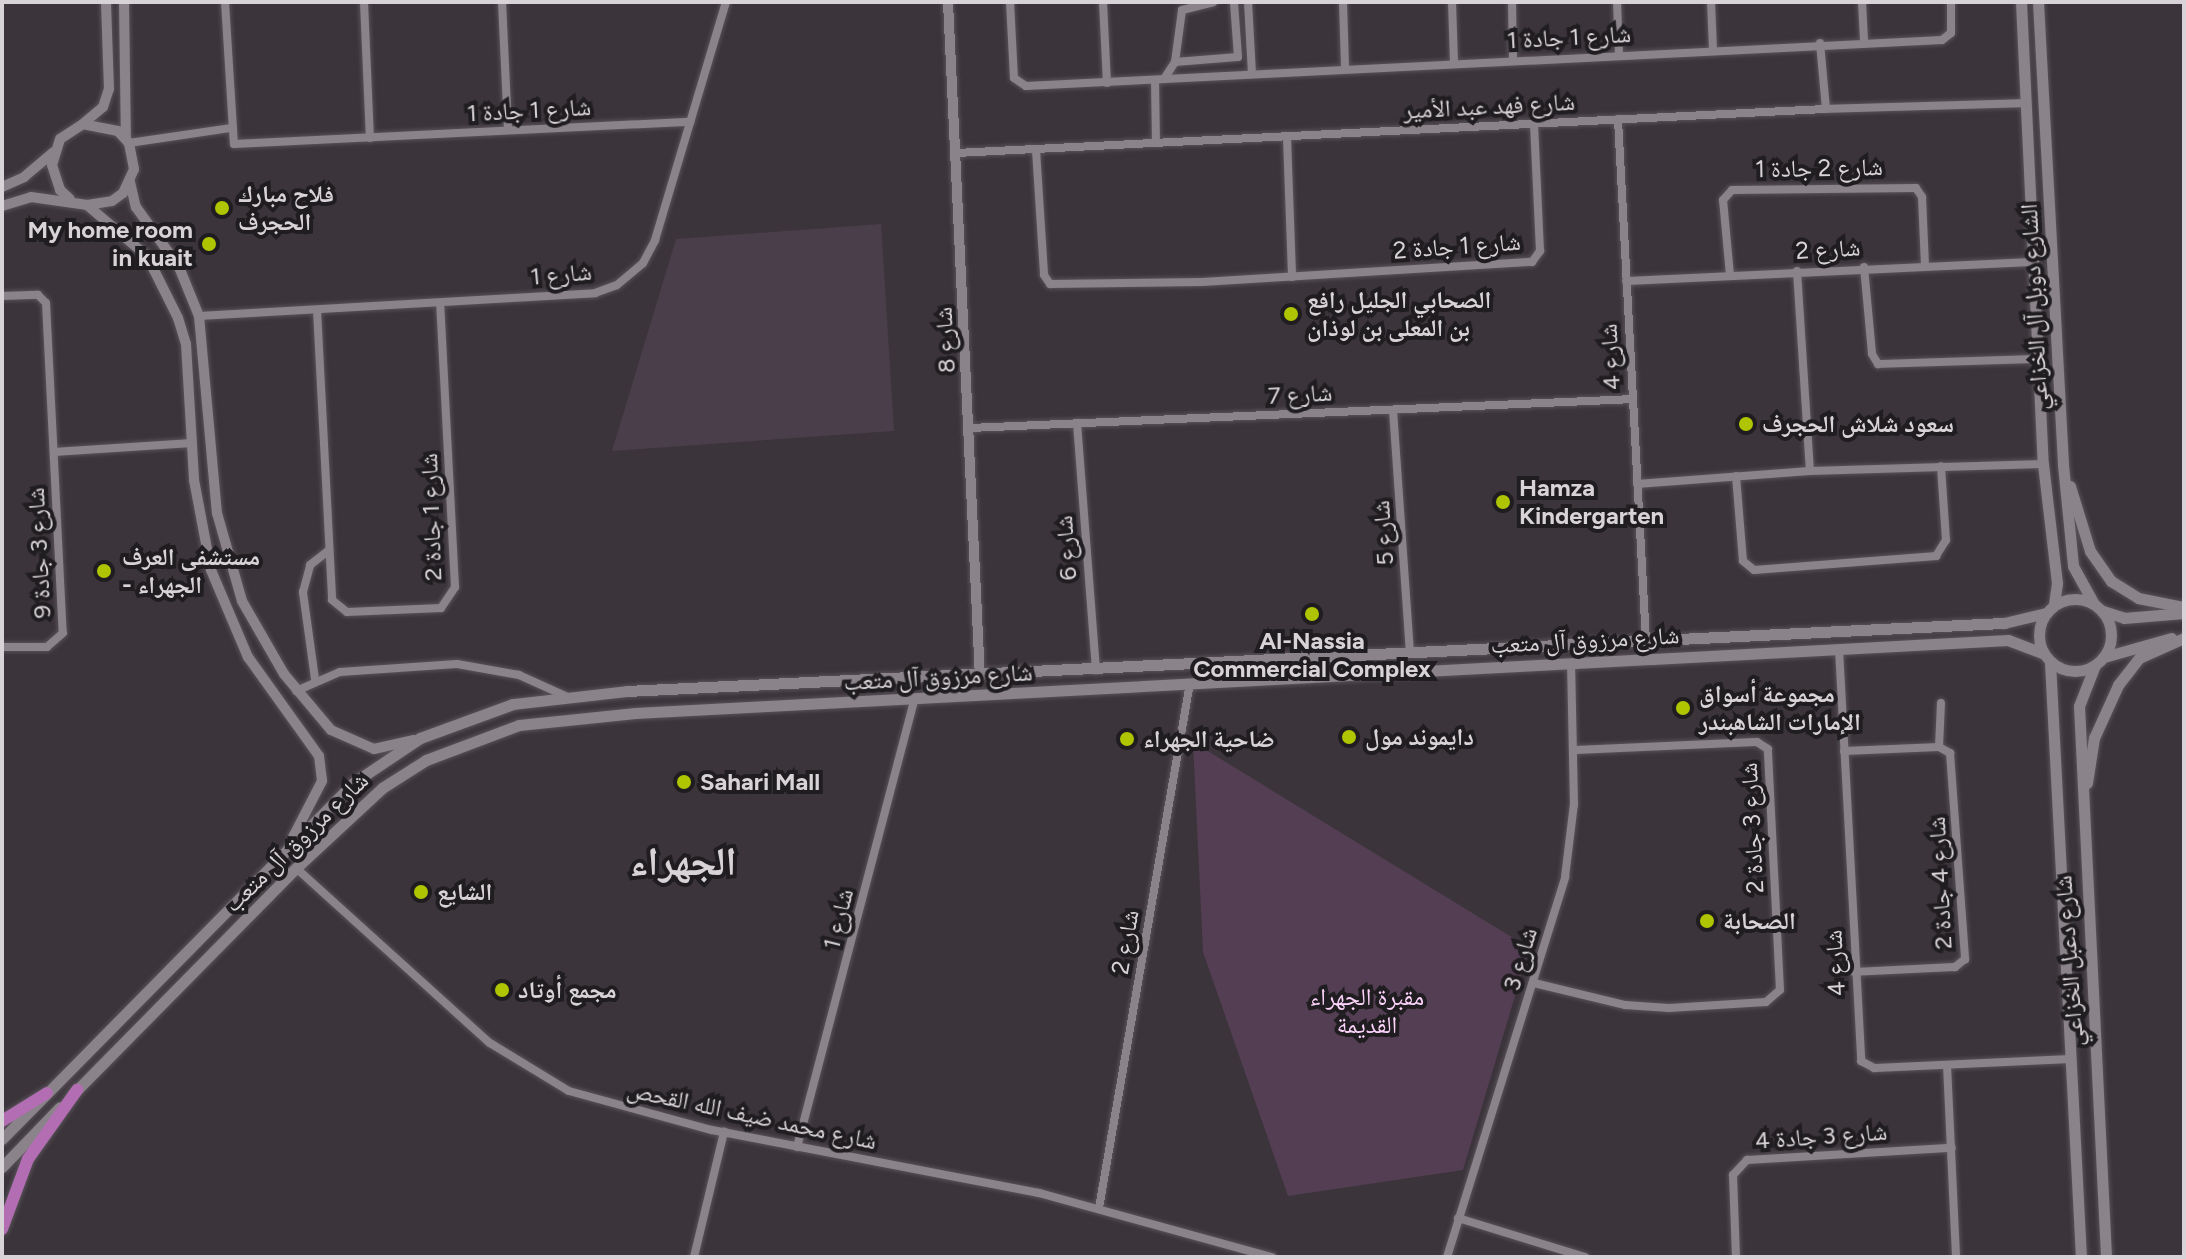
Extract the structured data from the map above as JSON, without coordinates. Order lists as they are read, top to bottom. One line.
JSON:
{"streets":{"main road":["الشارع دوبل آل الخزاعي","شارع مرزوق آل متعب","شارع دعبل الخزاعي"],"street":["شارع 1 جادة 1","شارع فهد عبد الأمير","شارع 2 جادة 1","شارع 1 جادة 2","شارع 2","شارع 1","شارع 8","شارع 4","شارع 7","شارع 5","شارع 6","شارع 3 جادة 9","شارع 3 جادة 2","شارع 4 جادة 2","شارع 3","شارع محمد ضيف الله القحص","شارع 3 جادة 4"]},"crossings":[["شارع 1 جادة 1","شارع 1"],["شارع فهد عبد الأمير","شارع 1 جادة 2"],["شارع فهد عبد الأمير","الشارع دوبل آل الخزاعي"],["شارع فهد عبد الأمير","شارع 8"],["شارع فهد عبد الأمير","شارع 4"],["شارع 2 جادة 1","شارع 2"],["شارع 1 جادة 2","شارع 1"],["شارع 2","الشارع دوبل آل الخزاعي"],["شارع 2","شارع 4"],["شارع 2","شارع مرزوق آل متعب"],["شارع 2","شارع محمد ضيف الله القحص"],["شارع 1","شارع مرزوق آل متعب"],["شارع 1","شارع محمد ضيف الله القحص"],["الشارع دوبل آل الخزاعي","شارع مرزوق آل متعب"],["الشارع دوبل آل الخزاعي","شارع دعبل الخزاعي"],["شارع 8","شارع 7"],["شارع 8","شارع مرزوق آل متعب"],["شارع 4","شارع 7"],["شارع 4","شارع مرزوق آل متعب"],["شارع 4","شارع 4 جادة 2"],["شارع 4","شارع دعبل الخزاعي"],["شارع 7","شارع 5"],["شارع 7","شارع 6"],["شارع 5","شارع مرزوق آل متعب"],["شارع 6","شارع مرزوق آل متعب"],["شارع مرزوق آل متعب","شارع 3"],["شارع مرزوق آل متعب","شارع دعبل الخزاعي"],["شارع مرزوق آل متعب","شارع محمد ضيف الله القحص"],["شارع 3 جادة 2","شارع 3"]],"districts":["الجهراء"],"parks":["مقبرة الجهراء القديمة"],"places":["فلاح مبارك الحجرف","My home room in kuait","الصحابي الجليل رافع بن المعلى بن لوذان","سعود شلاش الحجرف","Hamza Kindergarten","مستشفى العرف - الجهراء","Al-Nassia Commercial Complex","مجموعة أسواق الإمارات الشاهبندر","دايموند مول","ضاحية الجهراء","Sahari Mall","الشايع","الصحابة","مجمع أوتاد"]}
